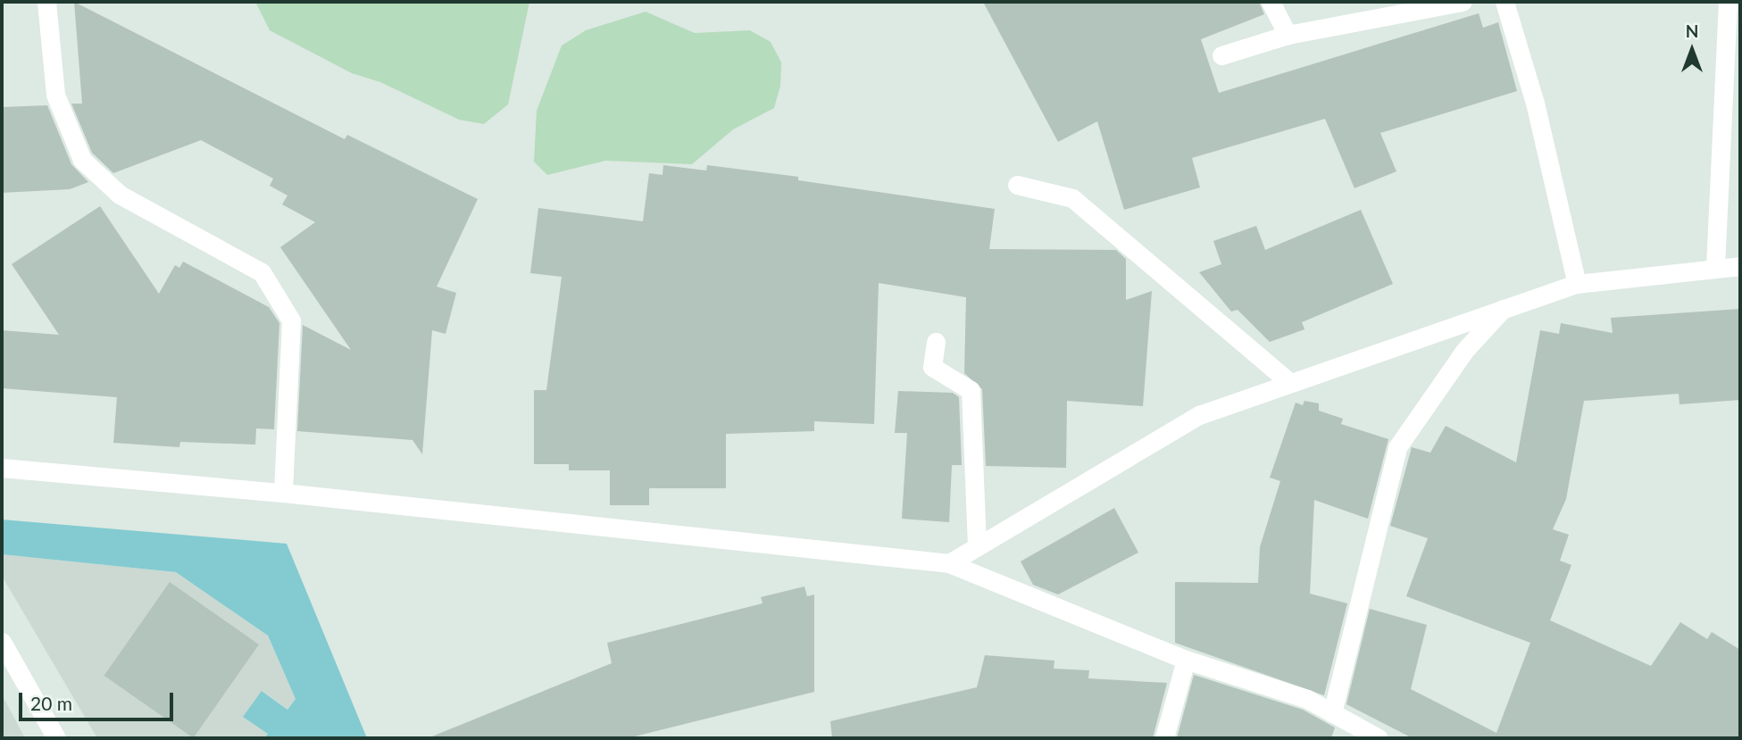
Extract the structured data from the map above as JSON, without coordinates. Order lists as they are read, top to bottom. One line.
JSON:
{"scale_bar":"20 m","north":"top"}
